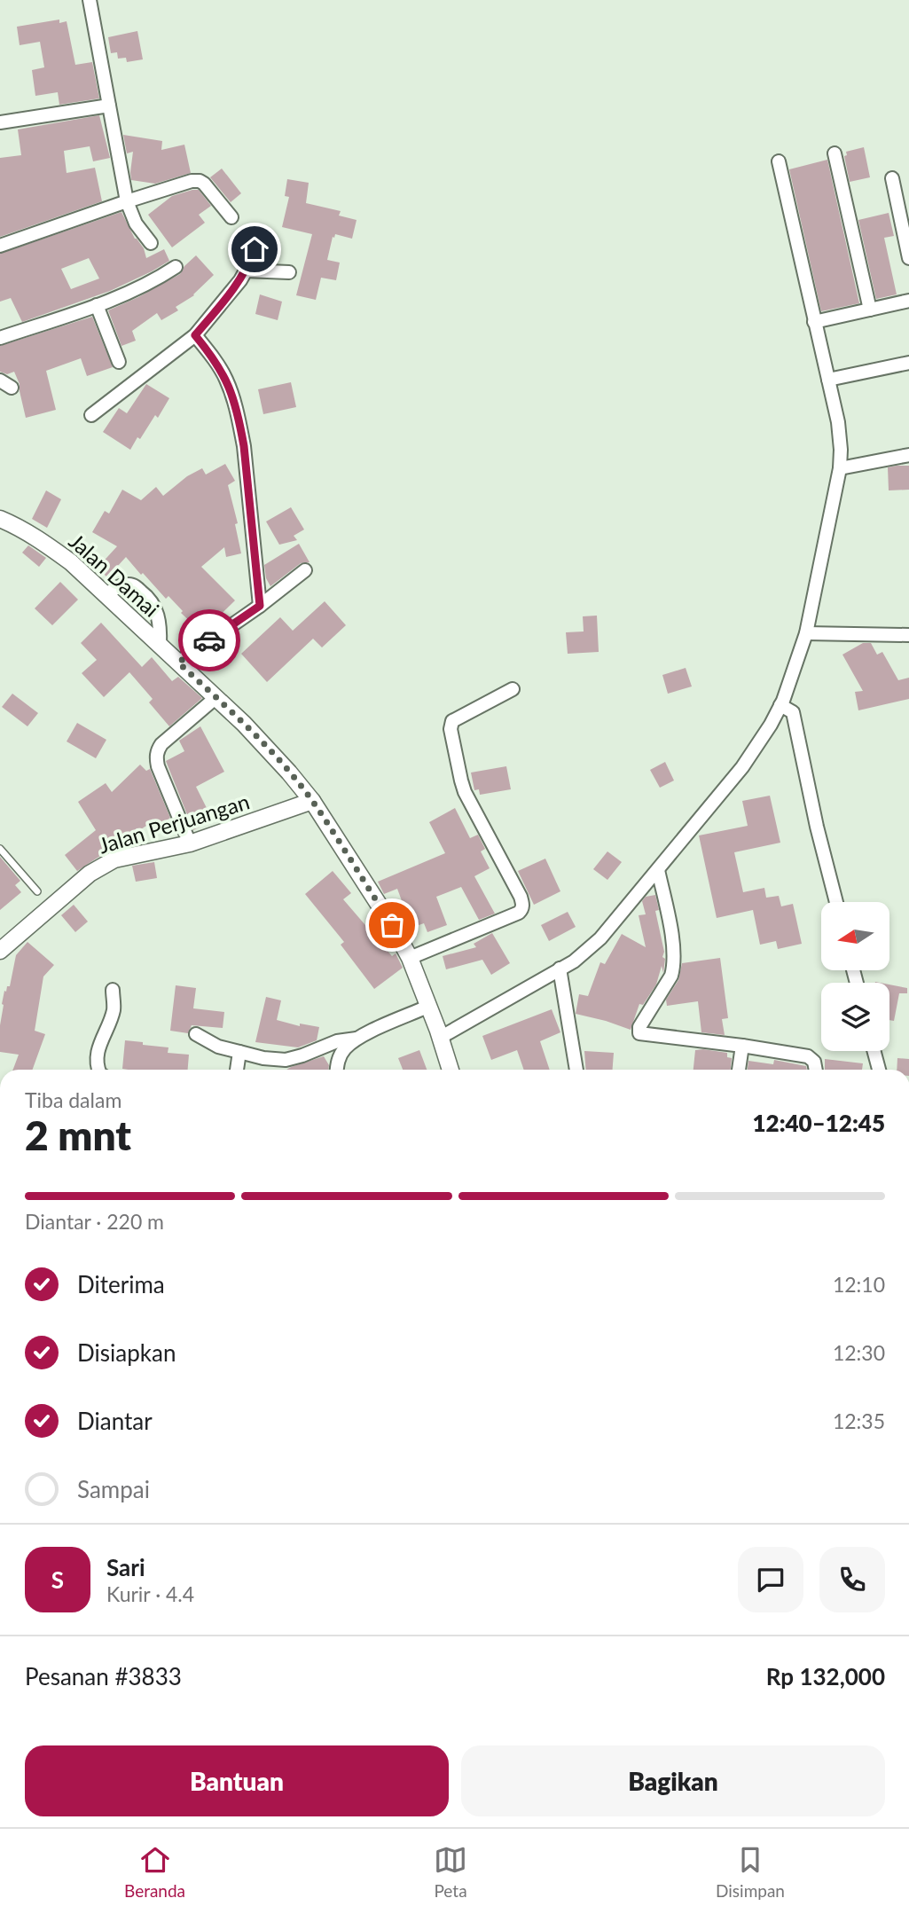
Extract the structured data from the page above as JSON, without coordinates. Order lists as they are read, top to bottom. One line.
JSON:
{"streets":{"street":["Jalan Damai","Jalan Perjuangan"]},"crossings":[["Jalan Damai","Jalan Perjuangan"]],"north":"left","page":{"heading":["2 mnt","Tiba dalam","12:40–12:45"],"panel":["Sari","Kurir · 4.4","Pesanan #3833","Rp 132,000"],"bar":"Diantar · 220 m","list":[["Diterima","12:10"],["Disiapkan","12:30"],["Diantar","12:35"],"Sampai"],"round":"S","buttons":["Bantuan","Bagikan"],"tabs":["Beranda","Peta","Disimpan"]}}
